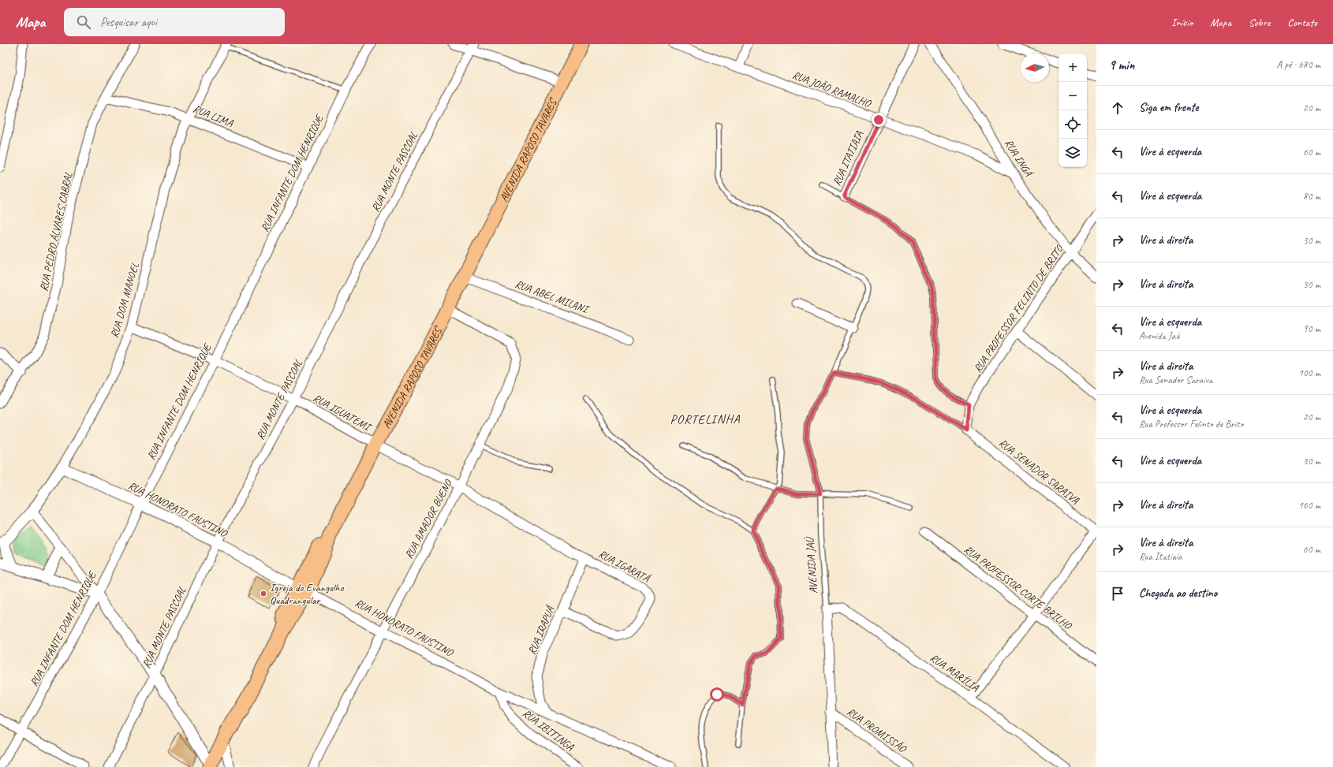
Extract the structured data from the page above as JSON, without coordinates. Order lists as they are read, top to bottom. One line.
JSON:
{"streets":{"main road":["AVENIDA RAPOSO TAVARES"],"street":["RUA JOÃO RAMALHO","RUA LIMA","RUA INGÁ","RUA ITATIAIA","RUA MONTE PASCOAL","RUA INFANTE DOM HENRIQUE","RUA PEDRO ÁLVARES CABRAL","RUA ABEL MILANI","RUA DOM MANOEL","RUA PROFESSOR FELINTO DE BRITO","RUA IGUATEMI","RUA SENADOR SARAIVA","RUA HONORATO FAUSTINO","RUA AMADOR BUENO","RUA IGARATÁ","AVENIDA JAÚ","RUA PROFESSOR CORTE BRILHO","RUA IRAPUÃ","RUA MARÍLIA","RUA IBITINGA","RUA PROMISSÃO"]},"crossings":[["RUA JOÃO RAMALHO","RUA INGÁ"],["RUA JOÃO RAMALHO","RUA ITATIAIA"],["RUA LIMA","RUA INFANTE DOM HENRIQUE"],["RUA LIMA","RUA PEDRO ÁLVARES CABRAL"],["RUA LIMA","RUA DOM MANOEL"],["AVENIDA RAPOSO TAVARES","RUA ABEL MILANI"],["AVENIDA RAPOSO TAVARES","RUA IGUATEMI"],["AVENIDA RAPOSO TAVARES","RUA HONORATO FAUSTINO"],["AVENIDA RAPOSO TAVARES","RUA AMADOR BUENO"],["RUA INGÁ","RUA PROFESSOR FELINTO DE BRITO"],["RUA MONTE PASCOAL","RUA IGUATEMI"],["RUA MONTE PASCOAL","RUA HONORATO FAUSTINO"],["RUA INFANTE DOM HENRIQUE","RUA IGUATEMI"],["RUA INFANTE DOM HENRIQUE","RUA HONORATO FAUSTINO"],["RUA DOM MANOEL","RUA IGUATEMI"],["RUA DOM MANOEL","RUA HONORATO FAUSTINO"],["RUA PROFESSOR FELINTO DE BRITO","RUA SENADOR SARAIVA"],["RUA IGUATEMI","RUA AMADOR BUENO"],["RUA IGUATEMI","RUA IGARATÁ"],["RUA IGUATEMI","RUA IRAPUÃ"],["RUA SENADOR SARAIVA","AVENIDA JAÚ"],["RUA HONORATO FAUSTINO","RUA AMADOR BUENO"],["RUA HONORATO FAUSTINO","RUA IRAPUÃ"],["RUA HONORATO FAUSTINO","RUA IBITINGA"],["RUA IGARATÁ","RUA IRAPUÃ"],["AVENIDA JAÚ","RUA MARÍLIA"],["AVENIDA JAÚ","RUA PROMISSÃO"]],"districts":["PORTELINHA"],"places":["Igreja do Evangelho Quadrangular"],"north":"left","page":{"header":"Mapa","search":"Pesquisar aqui","nav":["Início","Mapa","Sobre","Contato"],"heading":["9 min","A pé · 680 m"],"map_buttons":["+","−"],"list":[["Siga em frente","20 m"],["Vire à esquerda","60 m"],["Vire à esquerda","80 m"],["Vire à direita","30 m"],["Vire à direita","30 m"],["Vire à esquerda","Avenida Jaú","90 m"],["Vire à direita","Rua Senador Saraiva","100 m"],["Vire à esquerda","Rua Professor Felinto de Brito","20 m"],["Vire à esquerda","30 m"],["Vire à direita","160 m"],["Vire à direita","Rua Itatiaia","60 m"],"Chegada ao destino"]}}
